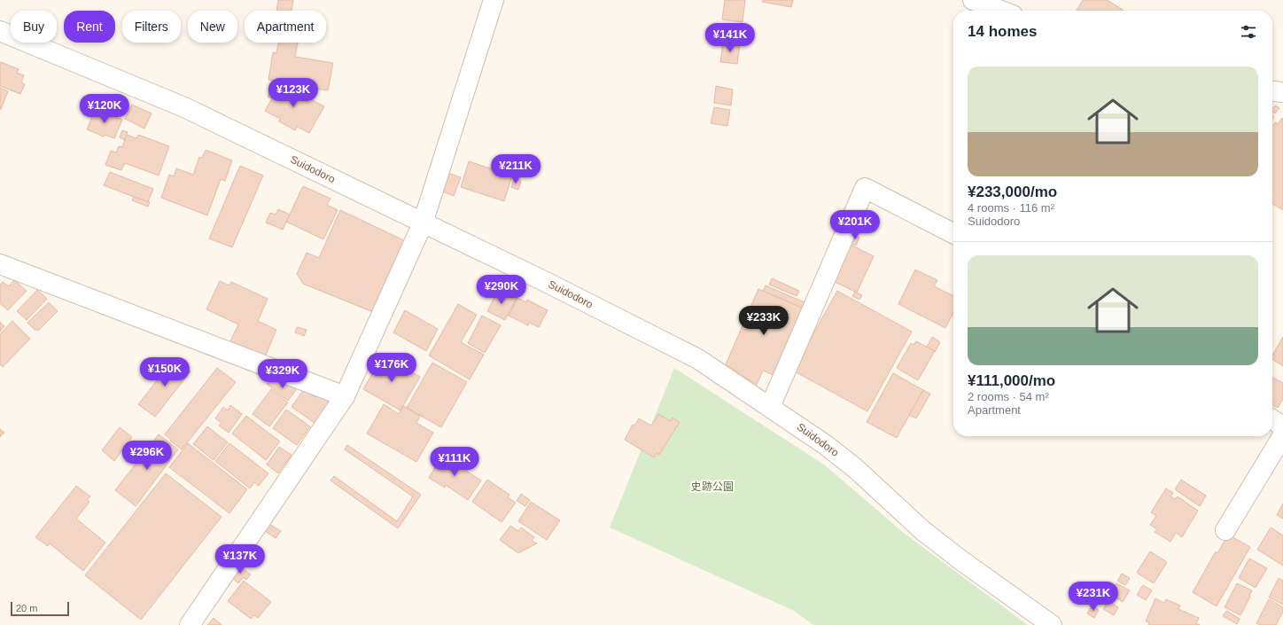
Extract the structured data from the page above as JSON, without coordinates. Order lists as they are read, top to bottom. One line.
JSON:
{"streets":{"street":["Suidodoro"]},"parks":["史跡公園"],"scale_bar":"20 m","page":{"chip":["Buy","Rent","Filters","New","Apartment"],"heading":"14 homes","price":["¥141K","¥123K","¥120K","¥211K","¥201K","¥290K","¥233K","¥176K","¥150K","¥329K","¥296K","¥111K","¥137K","¥231K"],"list":[{"name":"¥233,000/mo","note":"4 rooms · 116 m² · Suidodoro"},{"name":"¥111,000/mo","note":"2 rooms · 54 m² · Apartment"}],"scale":"20 m"}}
